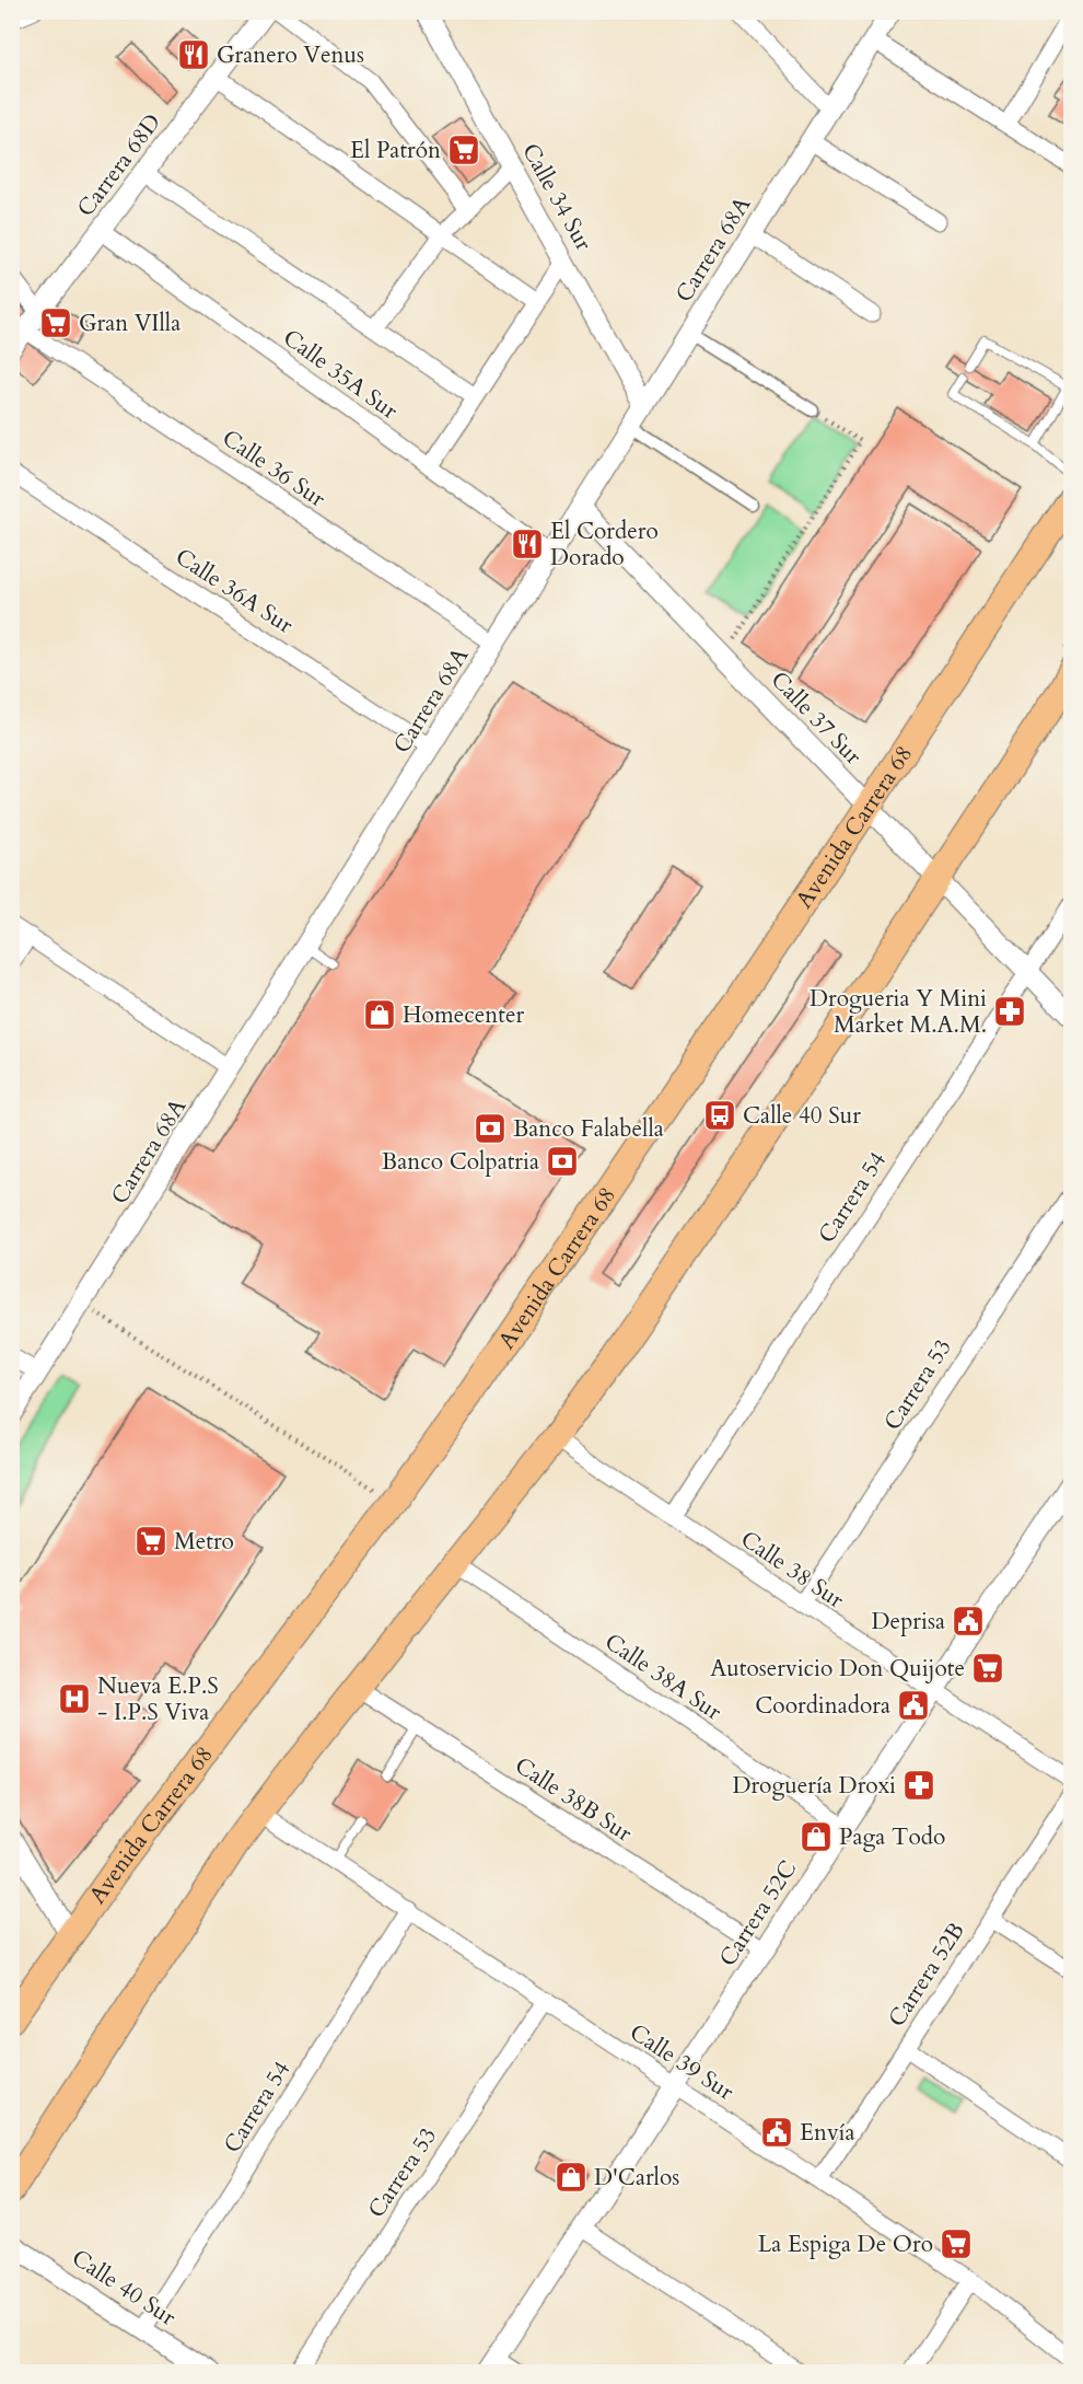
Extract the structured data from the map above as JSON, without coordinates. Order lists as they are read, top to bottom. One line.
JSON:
{"streets":{"main road":["Avenida Carrera 68"],"street":["Carrera 68D","Calle 34 Sur","Carrera 68A","Calle 35A Sur","Calle 36 Sur","Calle 36A Sur","Calle 37 Sur","Carrera 54","Carrera 53","Calle 38 Sur","Calle 38A Sur","Calle 38B Sur","Carrera 52C","Carrera 52B","Calle 39 Sur","Calle 40 Sur"]},"crossings":[["Carrera 68D","Calle 35A Sur"],["Carrera 68D","Calle 36 Sur"],["Calle 34 Sur","Carrera 68A"],["Carrera 68A","Calle 35A Sur"],["Carrera 68A","Calle 36 Sur"],["Carrera 68A","Calle 36A Sur"],["Carrera 68A","Calle 37 Sur"],["Calle 37 Sur","Avenida Carrera 68"],["Calle 37 Sur","Carrera 54"],["Carrera 54","Calle 38 Sur"],["Carrera 54","Calle 39 Sur"],["Carrera 54","Calle 40 Sur"],["Carrera 53","Calle 38 Sur"],["Carrera 53","Calle 39 Sur"],["Calle 38 Sur","Carrera 52C"],["Calle 38A Sur","Carrera 52C"],["Calle 38B Sur","Carrera 52C"],["Carrera 52C","Calle 39 Sur"],["Carrera 52B","Calle 39 Sur"]],"places":{"restaurant":["Granero Venus","El Cordero Dorado"],"supermarket":["El Patrón","Gran VIlla","Metro","Autoservicio Don Quijote","La Espiga De Oro"],"pharmacy":["Drogueria Y Mini Market M.A.M.","Droguería Droxi"],"shop":["Homecenter","Paga Todo","D'Carlos"],"bus stop":["Calle 40 Sur"],"bank":["Banco Falabella","Banco Colpatria"],"public building":["Deprisa","Coordinadora","Envía"],"hospital":["Nueva E.P.S - I.P.S Viva"]}}
